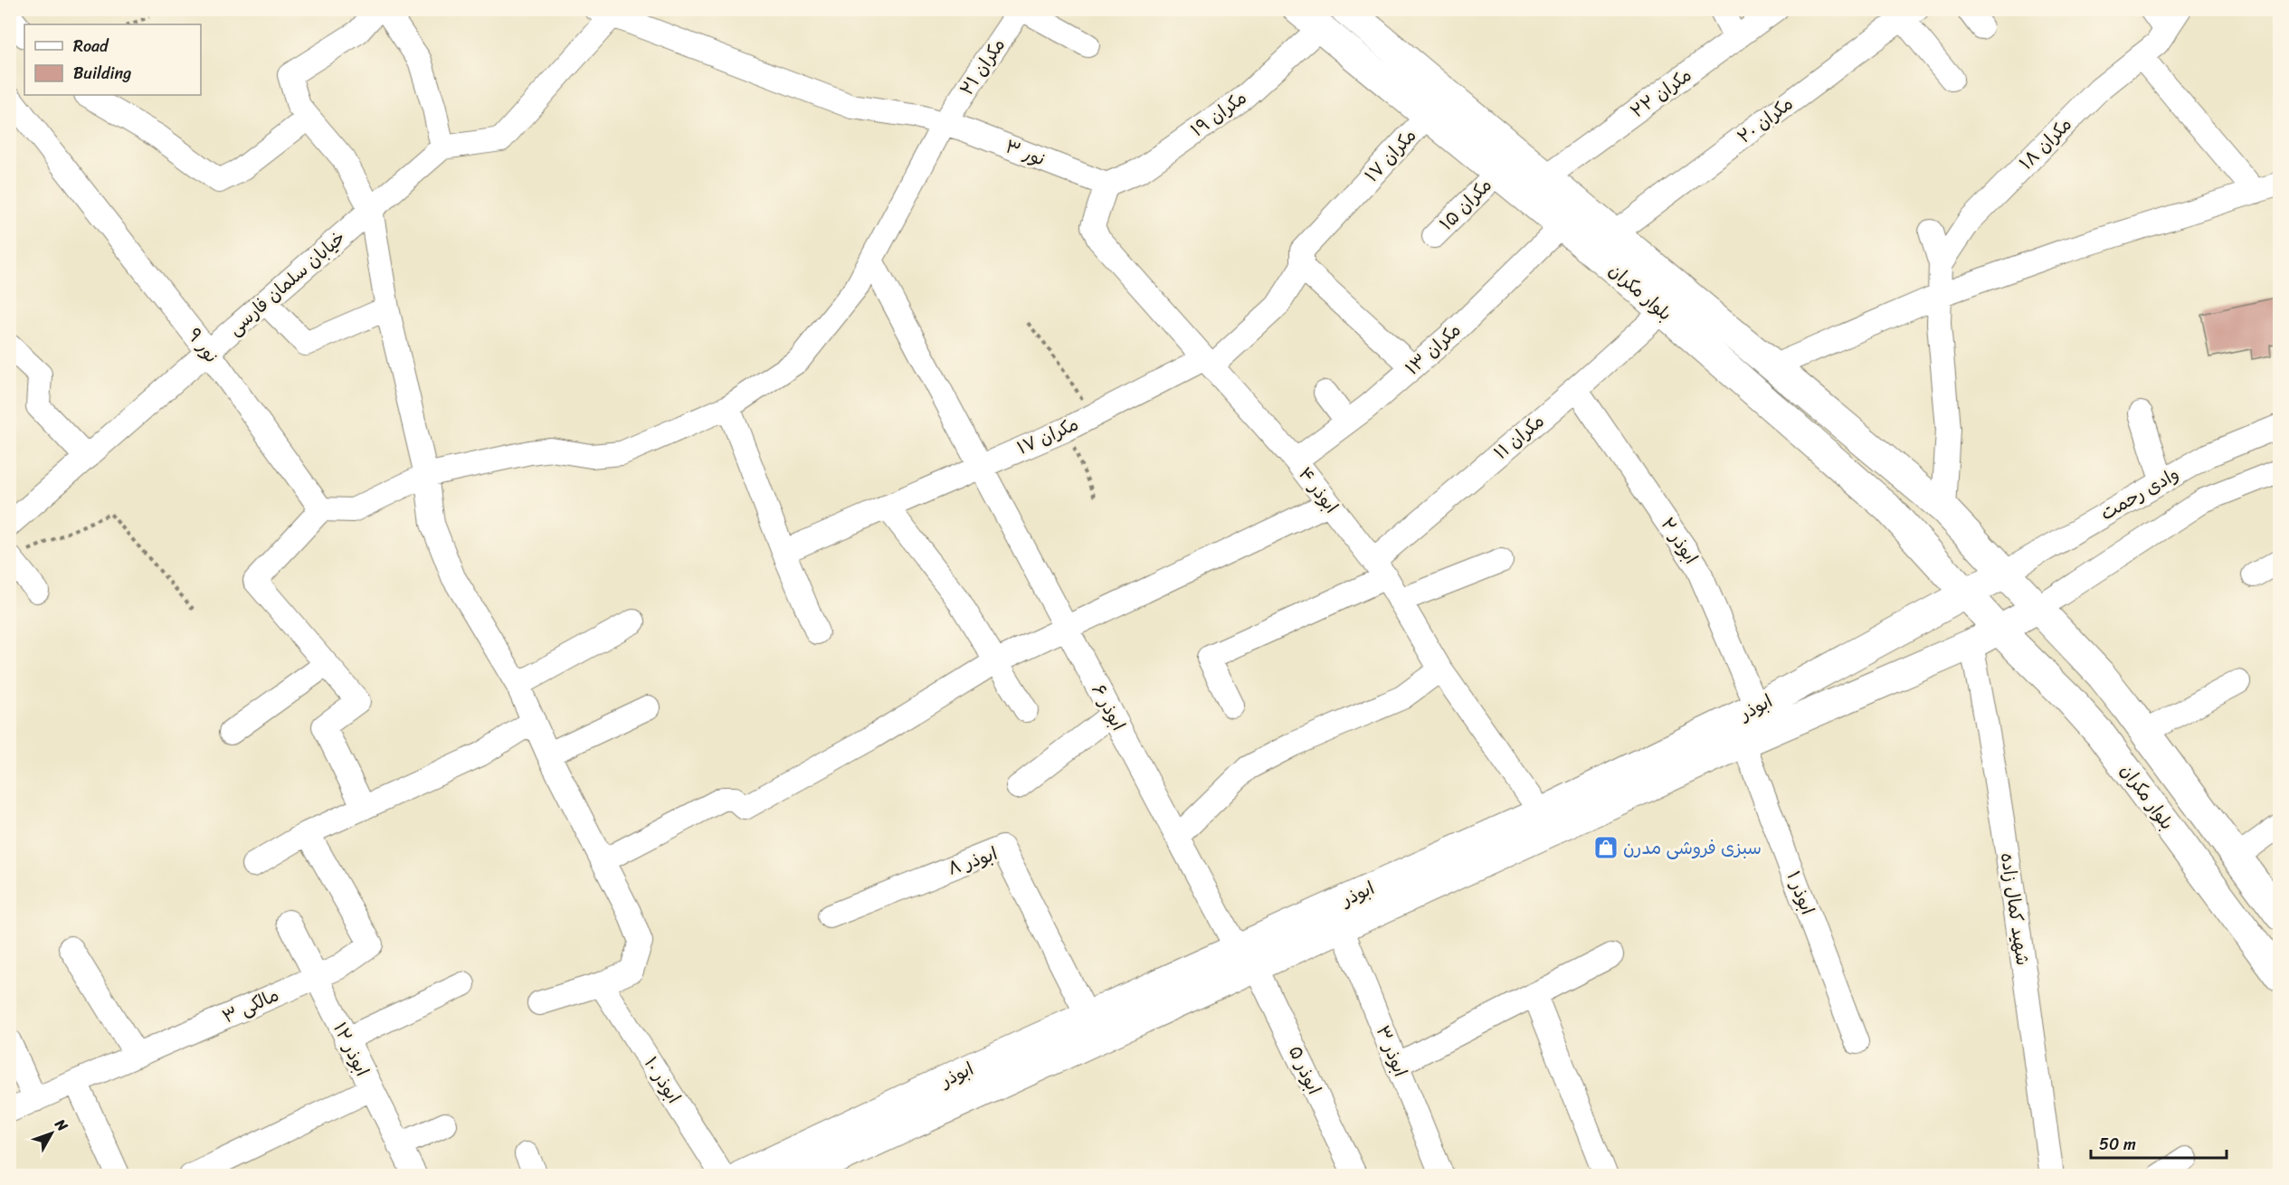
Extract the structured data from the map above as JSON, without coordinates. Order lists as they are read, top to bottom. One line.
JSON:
{"streets":{"main road":["بلوار مکران","ابوذر"],"street":["مکران ۲۱","مکران ۲۲","مکران ۱۹","مکران ۲۰","مکران ۱۸","نور ۳","مکران ۱۷","مکران ۱۵","خیابان سلمان فارسی","نور ۹","مکران ۱۳","مکران ۱۱","ابوذر ۴","وادی رحمت","ابوذر ۲","ابوذر ۶","ابوذر ۸","ابوذر ۱","شهید کمال زاده","مالکی ۳","ابوذر ۱۲","ابوذر ۳","ابوذر ۵","ابوذر ۱۰"]},"crossings":[["مکران ۲۱","نور ۳"],["مکران ۲۱","ابوذر ۶"],["مکران ۲۲","بلوار مکران"],["مکران ۱۹","نور ۳"],["مکران ۱۹","بلوار مکران"],["مکران ۱۹","ابوذر ۴"],["مکران ۲۰","بلوار مکران"],["نور ۳","ابوذر ۴"],["مکران ۱۷","بلوار مکران"],["مکران ۱۷","ابوذر ۴"],["مکران ۱۷","ابوذر ۶"],["مکران ۱۵","بلوار مکران"],["خیابان سلمان فارسی","نور ۹"],["بلوار مکران","مکران ۱۳"],["بلوار مکران","مکران ۱۱"],["بلوار مکران","وادی رحمت"],["بلوار مکران","ابوذر"],["مکران ۱۳","ابوذر ۴"],["مکران ۱۱","ابوذر ۴"],["مکران ۱۱","ابوذر ۲"],["ابوذر ۴","ابوذر"],["وادی رحمت","ابوذر"],["ابوذر ۲","ابوذر"],["ابوذر ۶","ابوذر"],["ابوذر ۶","ابوذر ۵"],["ابوذر","ابوذر ۸"],["ابوذر","ابوذر ۱"],["ابوذر","شهید کمال زاده"],["ابوذر","ابوذر ۳"],["ابوذر","ابوذر ۵"],["مالکی ۳","ابوذر ۱۲"]],"places":{"shop":["سبزی فروشی مدرن"]},"legend":["Road","Building"],"scale_bar":"50 m","north":"top right"}
